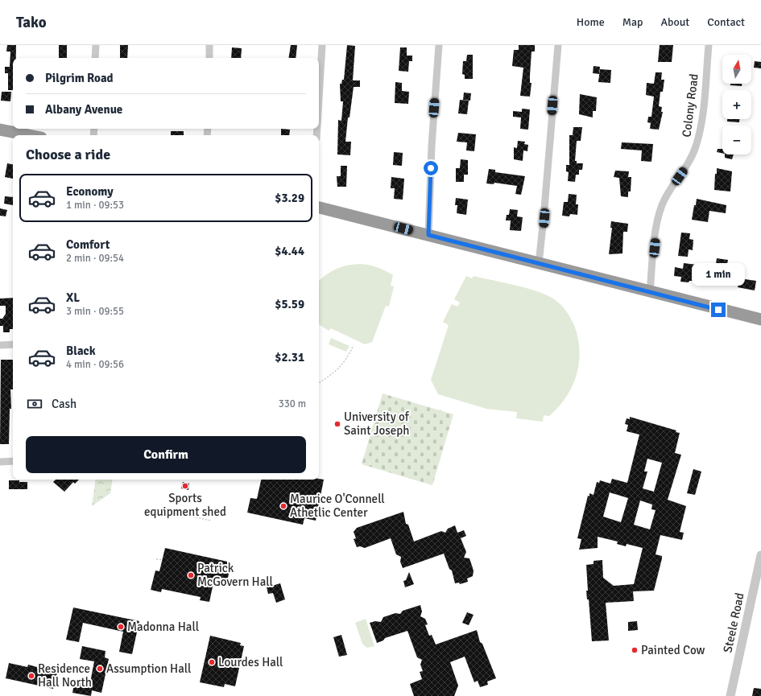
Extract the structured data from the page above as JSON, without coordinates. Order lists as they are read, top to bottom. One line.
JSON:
{"streets":{"street":["Colony Road","Steele Road"]},"places":["University of Saint Joseph","Sports equipment shed","Maurice O'Connell Athetlic Center","Patrick McGovern Hall","Madonna Hall","Painted Cow","Lourdes Hall","Assumption Hall","Residence Hall North"],"north":"top","page":{"header":"Tako","nav":["Home","Map","About","Contact"],"map_buttons":["+","−"],"banner":["Pilgrim Road","Albany Avenue"],"heading":"Choose a ride","list":[{"name":"Economy","note":"1 min · 09:53","value":"$3.29"},{"name":"Comfort","note":"2 min · 09:54","value":"$4.44"},{"name":"XL","note":"3 min · 09:55","value":"$5.59"},{"name":"Black","note":"4 min · 09:56","value":"$2.31"}],"bubble":"1 min","pay":["Cash","330 m"],"buttons":"Confirm"}}
